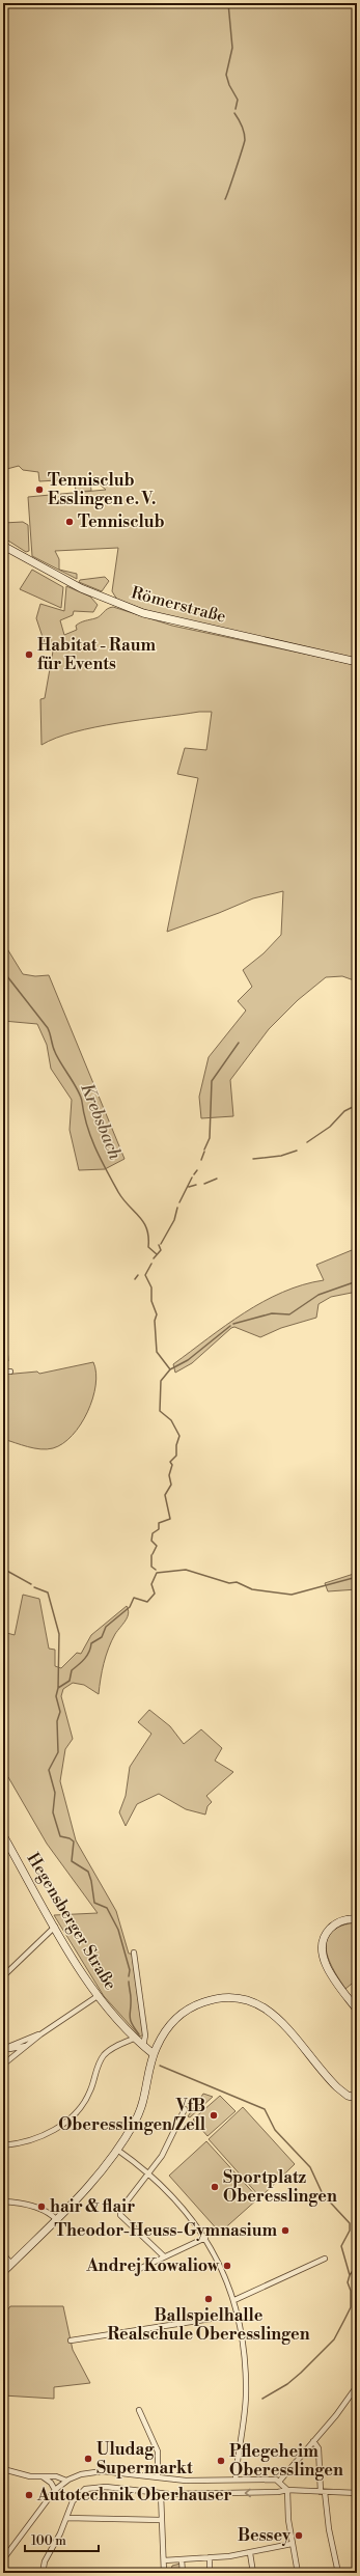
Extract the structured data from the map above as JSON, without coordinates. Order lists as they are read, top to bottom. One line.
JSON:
{"streets":{"main road":["Römerstraße","Hegensberger Straße"]},"water":["Krebsbach"],"places":["Tennisclub Esslingen e. V.","Tennisclub","Habitat - Raum für Events","VfB Oberesslingen/Zell","Sportplatz Oberesslingen","hair & flair","Theodor-Heuss-Gymnasium","Andrej Kowaliow","Ballspielhalle Realschule Oberesslingen","Uludag Supermarkt","Pflegeheim Oberesslingen","Autotechnik Oberhauser","Bessey"],"scale_bar":"100 m"}
